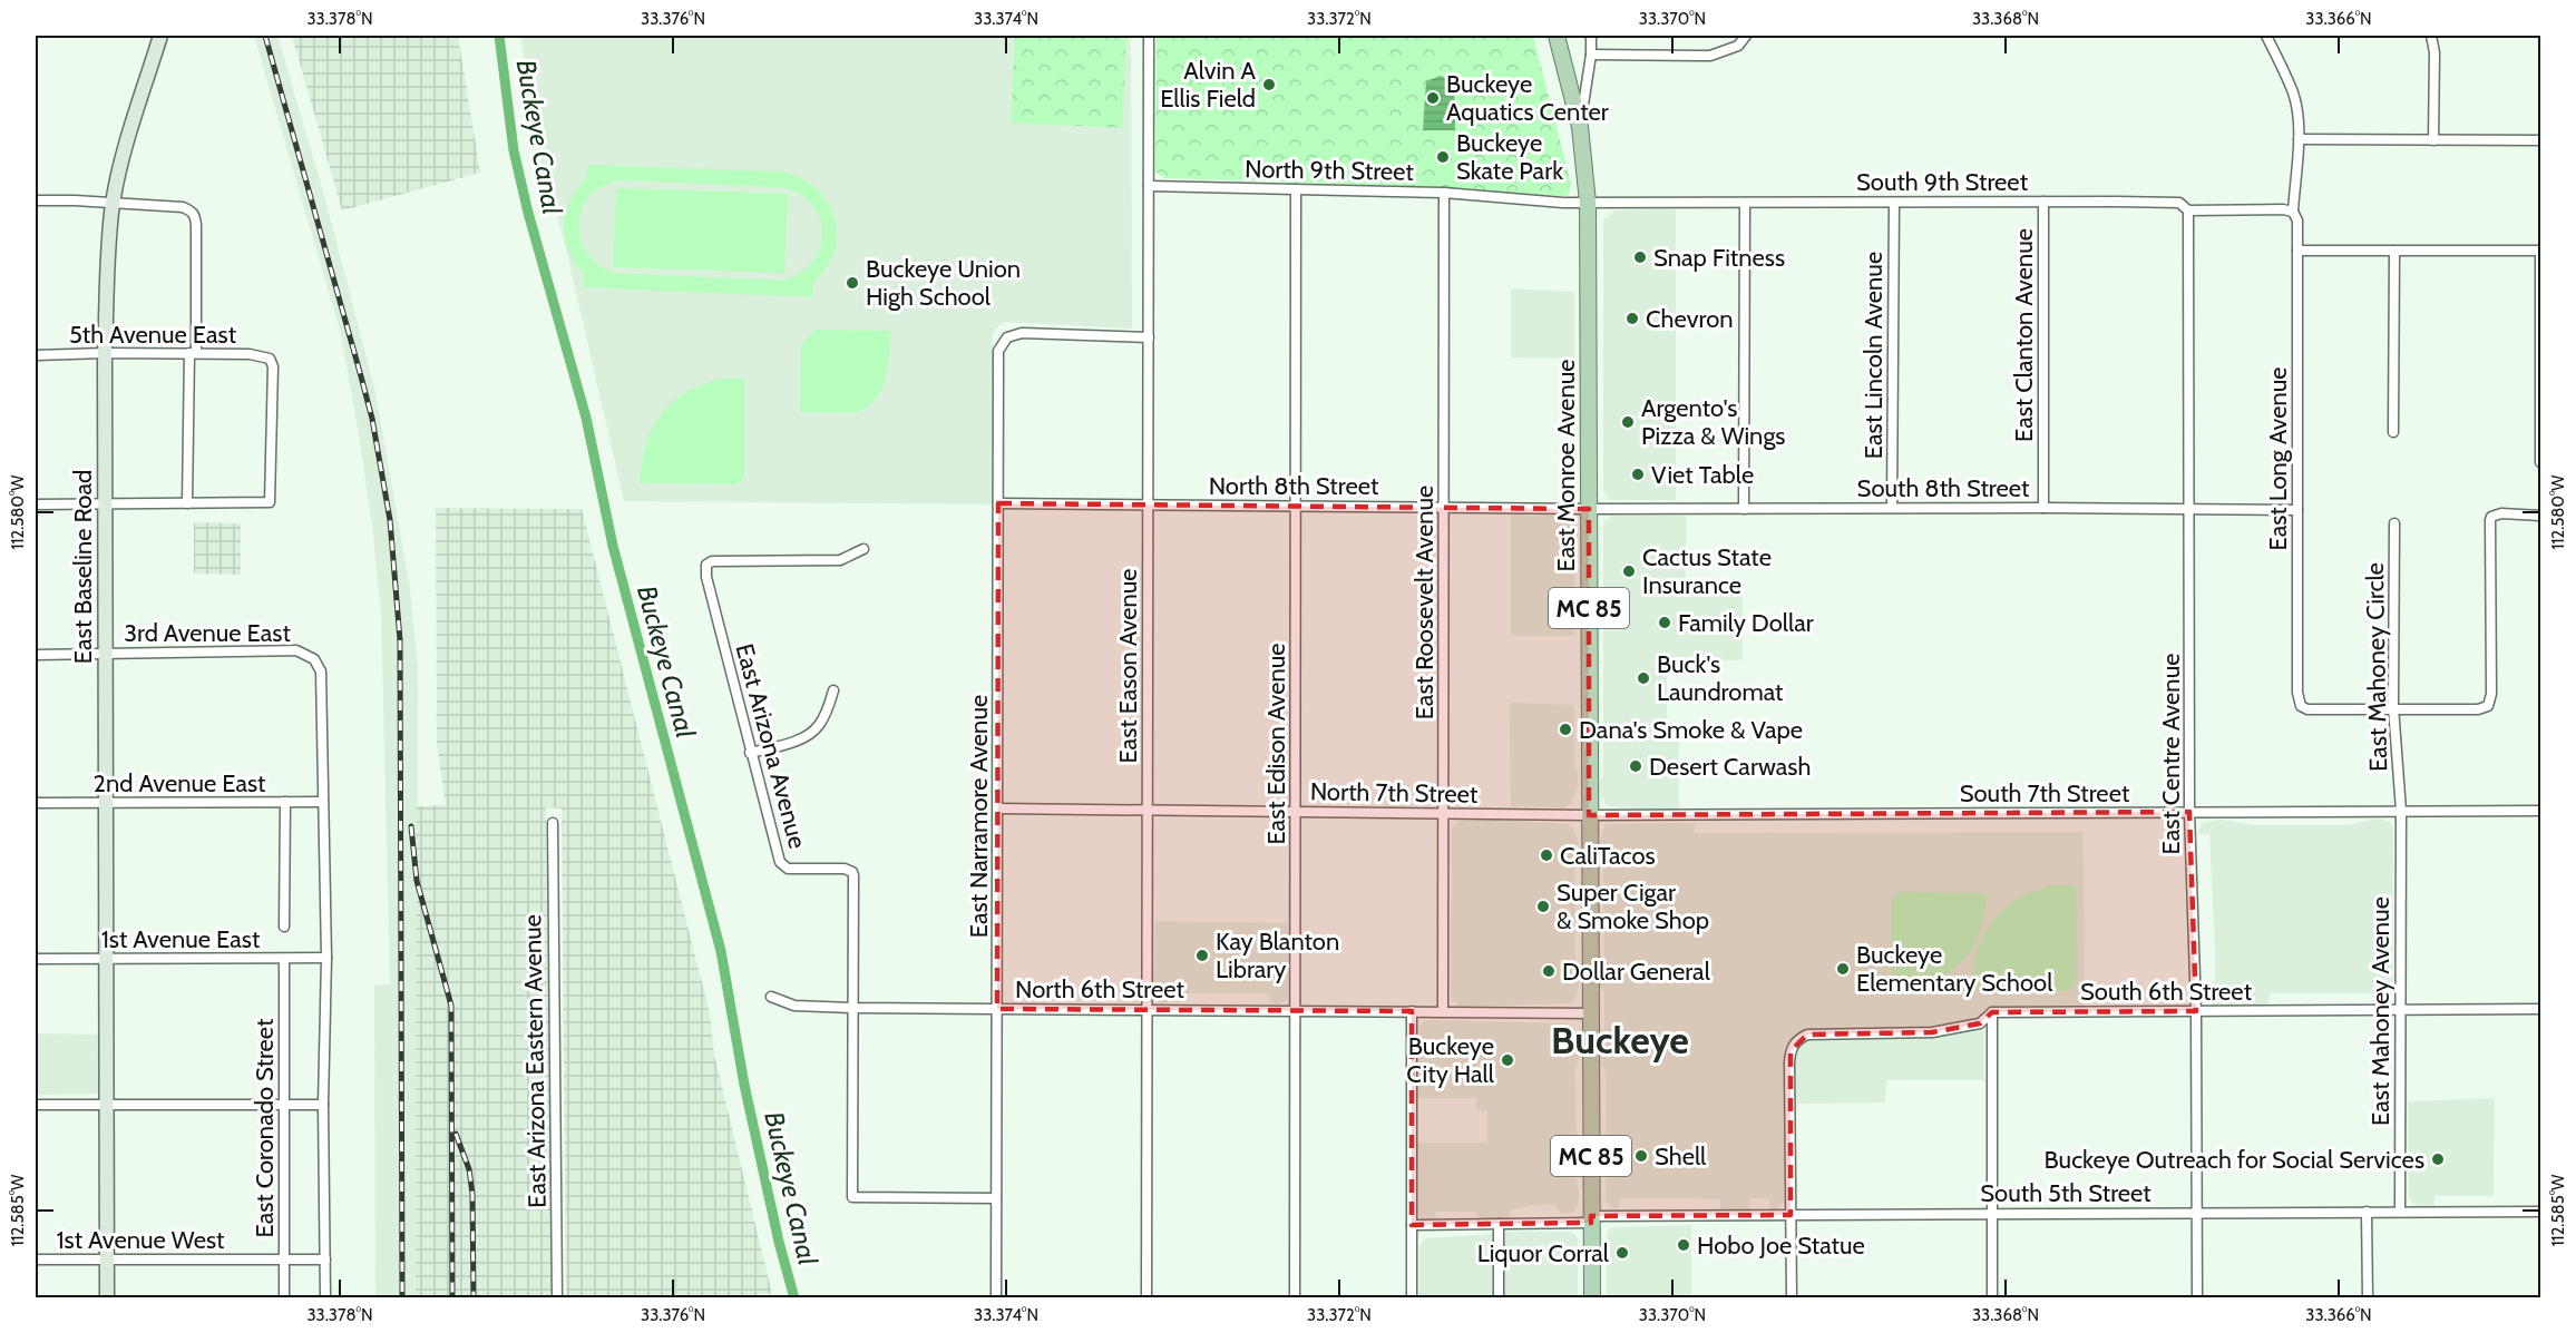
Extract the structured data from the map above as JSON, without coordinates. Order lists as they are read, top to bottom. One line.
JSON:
{"streets":{"main road":["East Monroe Avenue","East Baseline Road","MC 85"],"street":["North 9th Street","South 9th Street","5th Avenue East","East Clanton Avenue","East Lincoln Avenue","East Long Avenue","North 8th Street","South 8th Street","East Roosevelt Avenue","3rd Avenue East","East Eason Avenue","East Mahoney Circle","East Edison Avenue","East Arizona Avenue","East Centre Avenue","2nd Avenue East","North 7th Street","South 7th Street","East Narramore Avenue","1st Avenue East","North 6th Street","South 6th Street","East Mahoney Avenue","East Arizona Eastern Avenue","East Coronado Street","South 5th Street","1st Avenue West"]},"crossings":[["North 9th Street","South 9th Street"],["North 9th Street","East Monroe Avenue"],["North 9th Street","East Roosevelt Avenue"],["North 9th Street","East Eason Avenue"],["North 9th Street","East Edison Avenue"],["South 9th Street","East Clanton Avenue"],["South 9th Street","East Lincoln Avenue"],["South 9th Street","East Long Avenue"],["South 9th Street","East Monroe Avenue"],["South 9th Street","East Centre Avenue"],["5th Avenue East","East Baseline Road"],["East Clanton Avenue","South 8th Street"],["East Lincoln Avenue","South 8th Street"],["East Long Avenue","South 8th Street"],["East Long Avenue","East Mahoney Circle"],["East Monroe Avenue","North 8th Street"],["East Monroe Avenue","South 8th Street"],["East Monroe Avenue","MC 85"],["East Monroe Avenue","North 7th Street"],["East Monroe Avenue","South 7th Street"],["East Monroe Avenue","North 6th Street"],["East Monroe Avenue","South 5th Street"],["North 8th Street","South 8th Street"],["North 8th Street","East Roosevelt Avenue"],["North 8th Street","East Eason Avenue"],["North 8th Street","East Edison Avenue"],["North 8th Street","East Narramore Avenue"],["South 8th Street","East Centre Avenue"],["East Baseline Road","3rd Avenue East"],["East Baseline Road","2nd Avenue East"],["East Baseline Road","1st Avenue East"],["East Baseline Road","1st Avenue West"],["East Roosevelt Avenue","North 7th Street"],["East Roosevelt Avenue","North 6th Street"],["3rd Avenue East","2nd Avenue East"],["East Eason Avenue","North 7th Street"],["East Eason Avenue","East Narramore Avenue"],["East Eason Avenue","North 6th Street"],["East Mahoney Circle","South 7th Street"],["East Mahoney Circle","East Mahoney Avenue"],["East Edison Avenue","North 7th Street"],["East Edison Avenue","North 6th Street"],["East Arizona Avenue","East Narramore Avenue"],["East Arizona Avenue","North 6th Street"],["East Centre Avenue","South 7th Street"],["East Centre Avenue","South 6th Street"],["East Centre Avenue","South 5th Street"],["North 7th Street","South 7th Street"],["North 7th Street","East Narramore Avenue"],["South 7th Street","East Mahoney Avenue"],["East Narramore Avenue","North 6th Street"],["1st Avenue East","East Coronado Street"],["South 6th Street","East Mahoney Avenue"],["South 6th Street","South 5th Street"],["East Mahoney Avenue","South 5th Street"],["East Coronado Street","1st Avenue West"]],"districts":["Buckeye"],"water":["Buckeye Canal"],"places":["Alvin A Ellis Field","Buckeye Aquatics Center","Buckeye Skate Park","Snap Fitness","Buckeye Union High School","Chevron","Argento's Pizza & Wings","Viet Table","Cactus State Insurance","Family Dollar","Buck's Laundromat","Dana's Smoke & Vape","Desert Carwash","CaliTacos","Super Cigar & Smoke Shop","Kay Blanton Library","Buckeye Elementary School","Dollar General","Buckeye City Hall","Shell","Buckeye Outreach for Social Services","Hobo Joe Statue","Liquor Corral"],"coordinates":["33.378°N","33.376°N","33.374°N","33.372°N","33.370°N","33.368°N","33.366°N","112.580°W","112.585°W"]}
